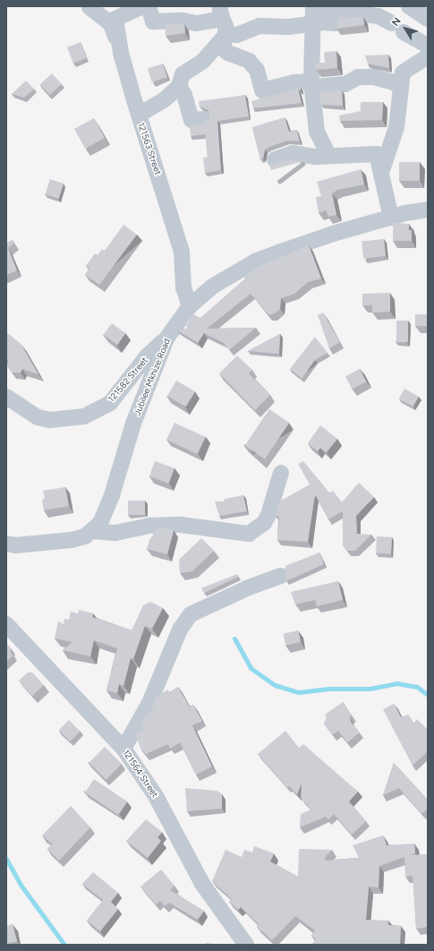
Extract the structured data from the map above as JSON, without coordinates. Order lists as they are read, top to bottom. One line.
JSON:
{"streets":{"street":["121563 Street","Jubilee Mkhize Road","121582 Street","121564 Street"]},"crossings":[["121563 Street","Jubilee Mkhize Road"],["Jubilee Mkhize Road","121582 Street"]],"north":"top left"}
